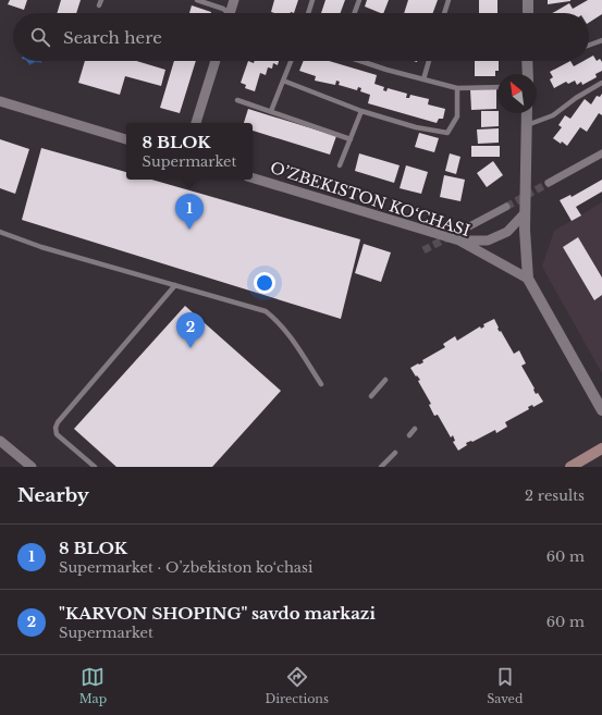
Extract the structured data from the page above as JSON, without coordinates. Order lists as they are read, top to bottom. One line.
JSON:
{"streets":{"street":["O’ZBEKISTON KO‘CHASI"]},"north":"top left","page":{"search":"Search here","popup":["8 BLOK","Supermarket"],"pins":["1","2"],"heading":["Nearby","2 results"],"list":[{"mark":"1","name":"8 BLOK","note":"Supermarket · O’zbekiston ko‘chasi","value":"60 m"},{"mark":"2","name":"\"KARVON SHOPING\" savdo markazi","note":"Supermarket","value":"60 m"}],"nav":["Map","Directions","Saved"]}}
